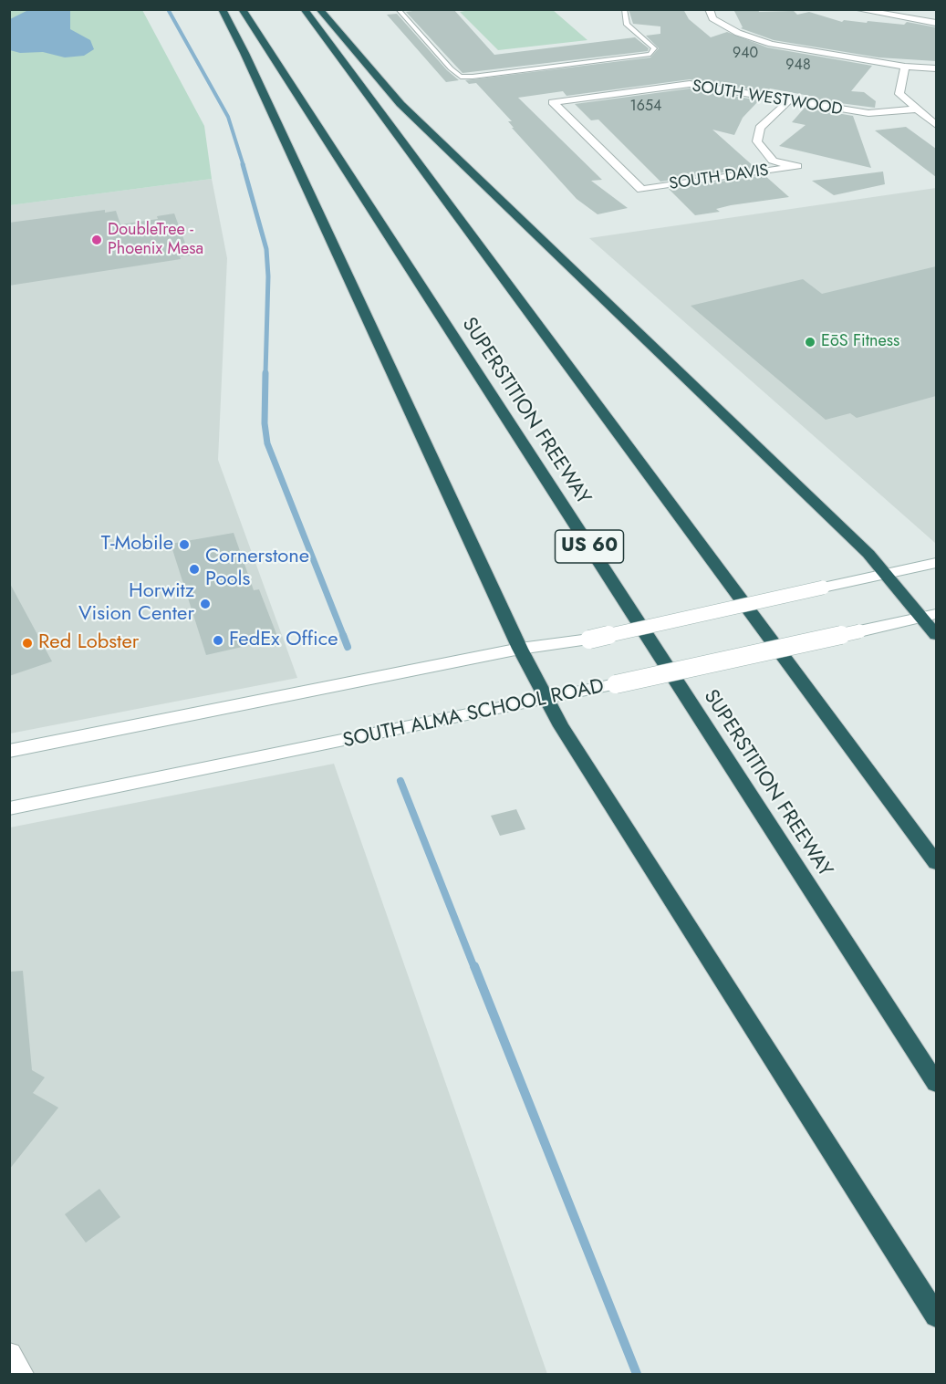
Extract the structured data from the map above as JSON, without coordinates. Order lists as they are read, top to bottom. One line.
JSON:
{"streets":{"highway":["SUPERSTITION FREEWAY","US 60"],"street":["SOUTH WESTWOOD","SOUTH DAVIS","SOUTH ALMA SCHOOL ROAD"]},"crossings":[["SOUTH WESTWOOD","SOUTH DAVIS"]],"places":["DoubleTree - Phoenix Mesa","EōS Fitness","T-Mobile","Cornerstone Pools","Horwitz Vision Center","FedEx Office","Red Lobster"],"house_numbers":["940","948","1654"]}
